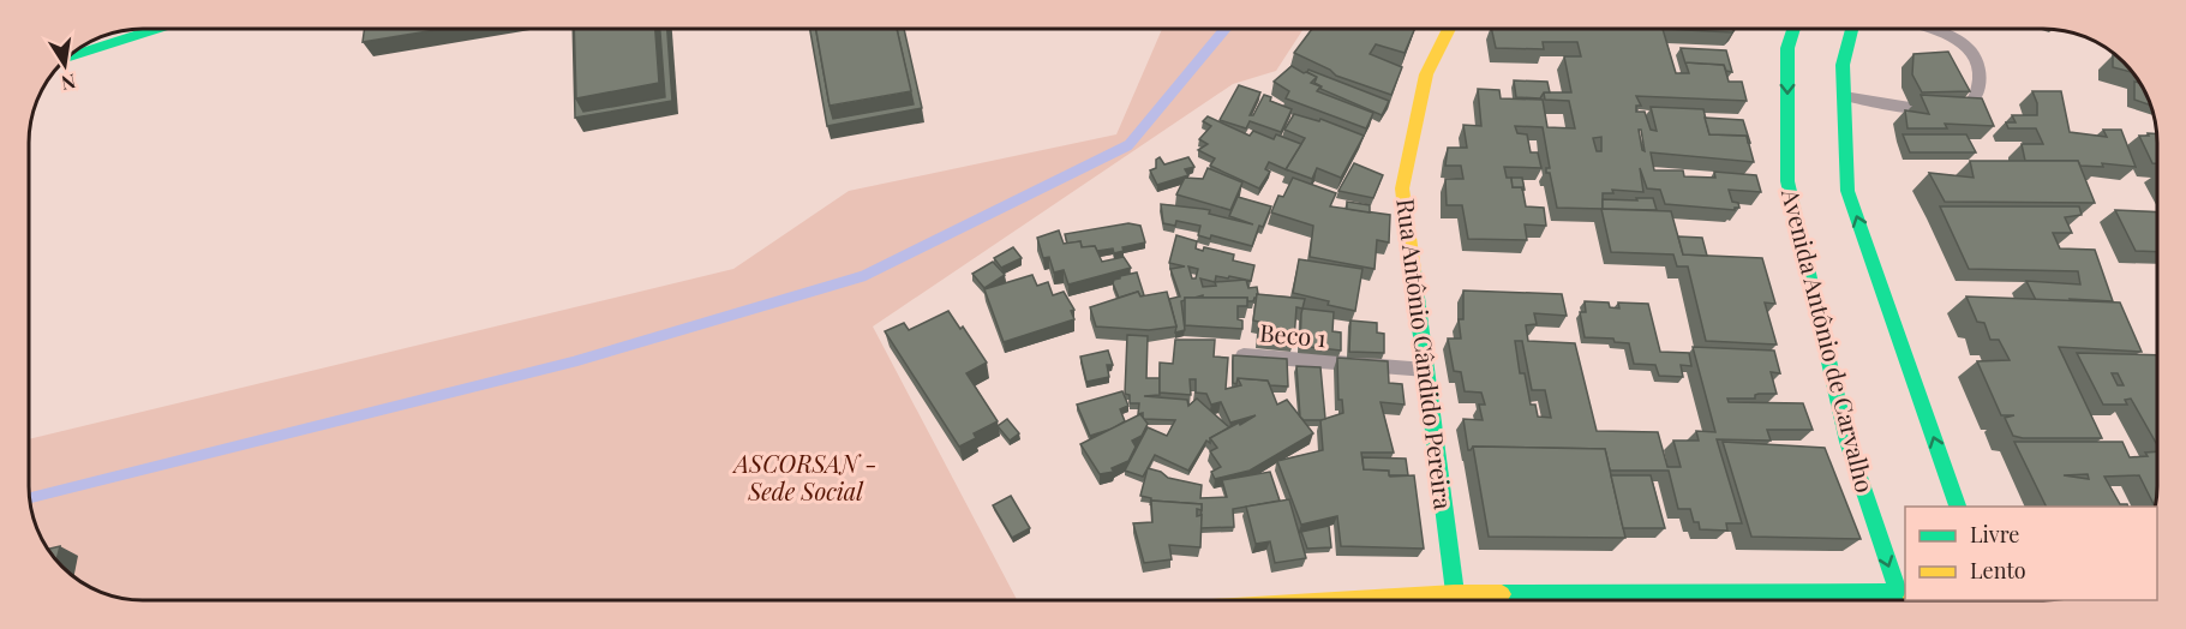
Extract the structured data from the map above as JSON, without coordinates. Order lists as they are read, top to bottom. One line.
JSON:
{"streets":{"street":["Avenida Antônio de Carvalho","Rua Antônio Cândido Pereira"],"lane":["Beco 1"]},"crossings":[["Beco 1","Rua Antônio Cândido Pereira"]],"parks":["ASCORSAN - Sede Social"],"legend":["Livre","Lento"],"north":"bottom"}
